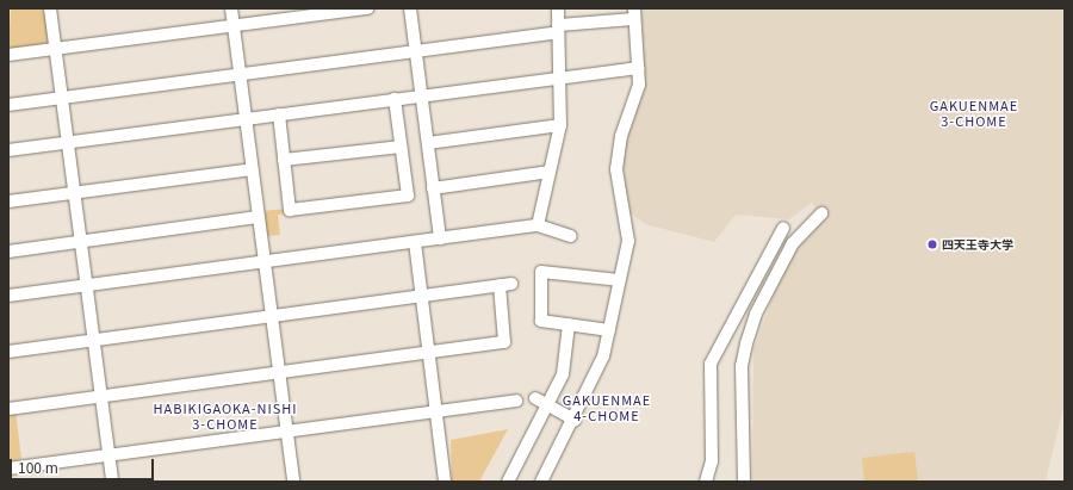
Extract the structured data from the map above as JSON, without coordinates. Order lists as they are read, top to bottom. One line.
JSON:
{"districts":["GAKUENMAE 3-CHOME","GAKUENMAE 4-CHOME","HABIKIGAOKA-NISHI 3-CHOME"],"places":["四天王寺大学"],"scale_bar":"100 m"}
